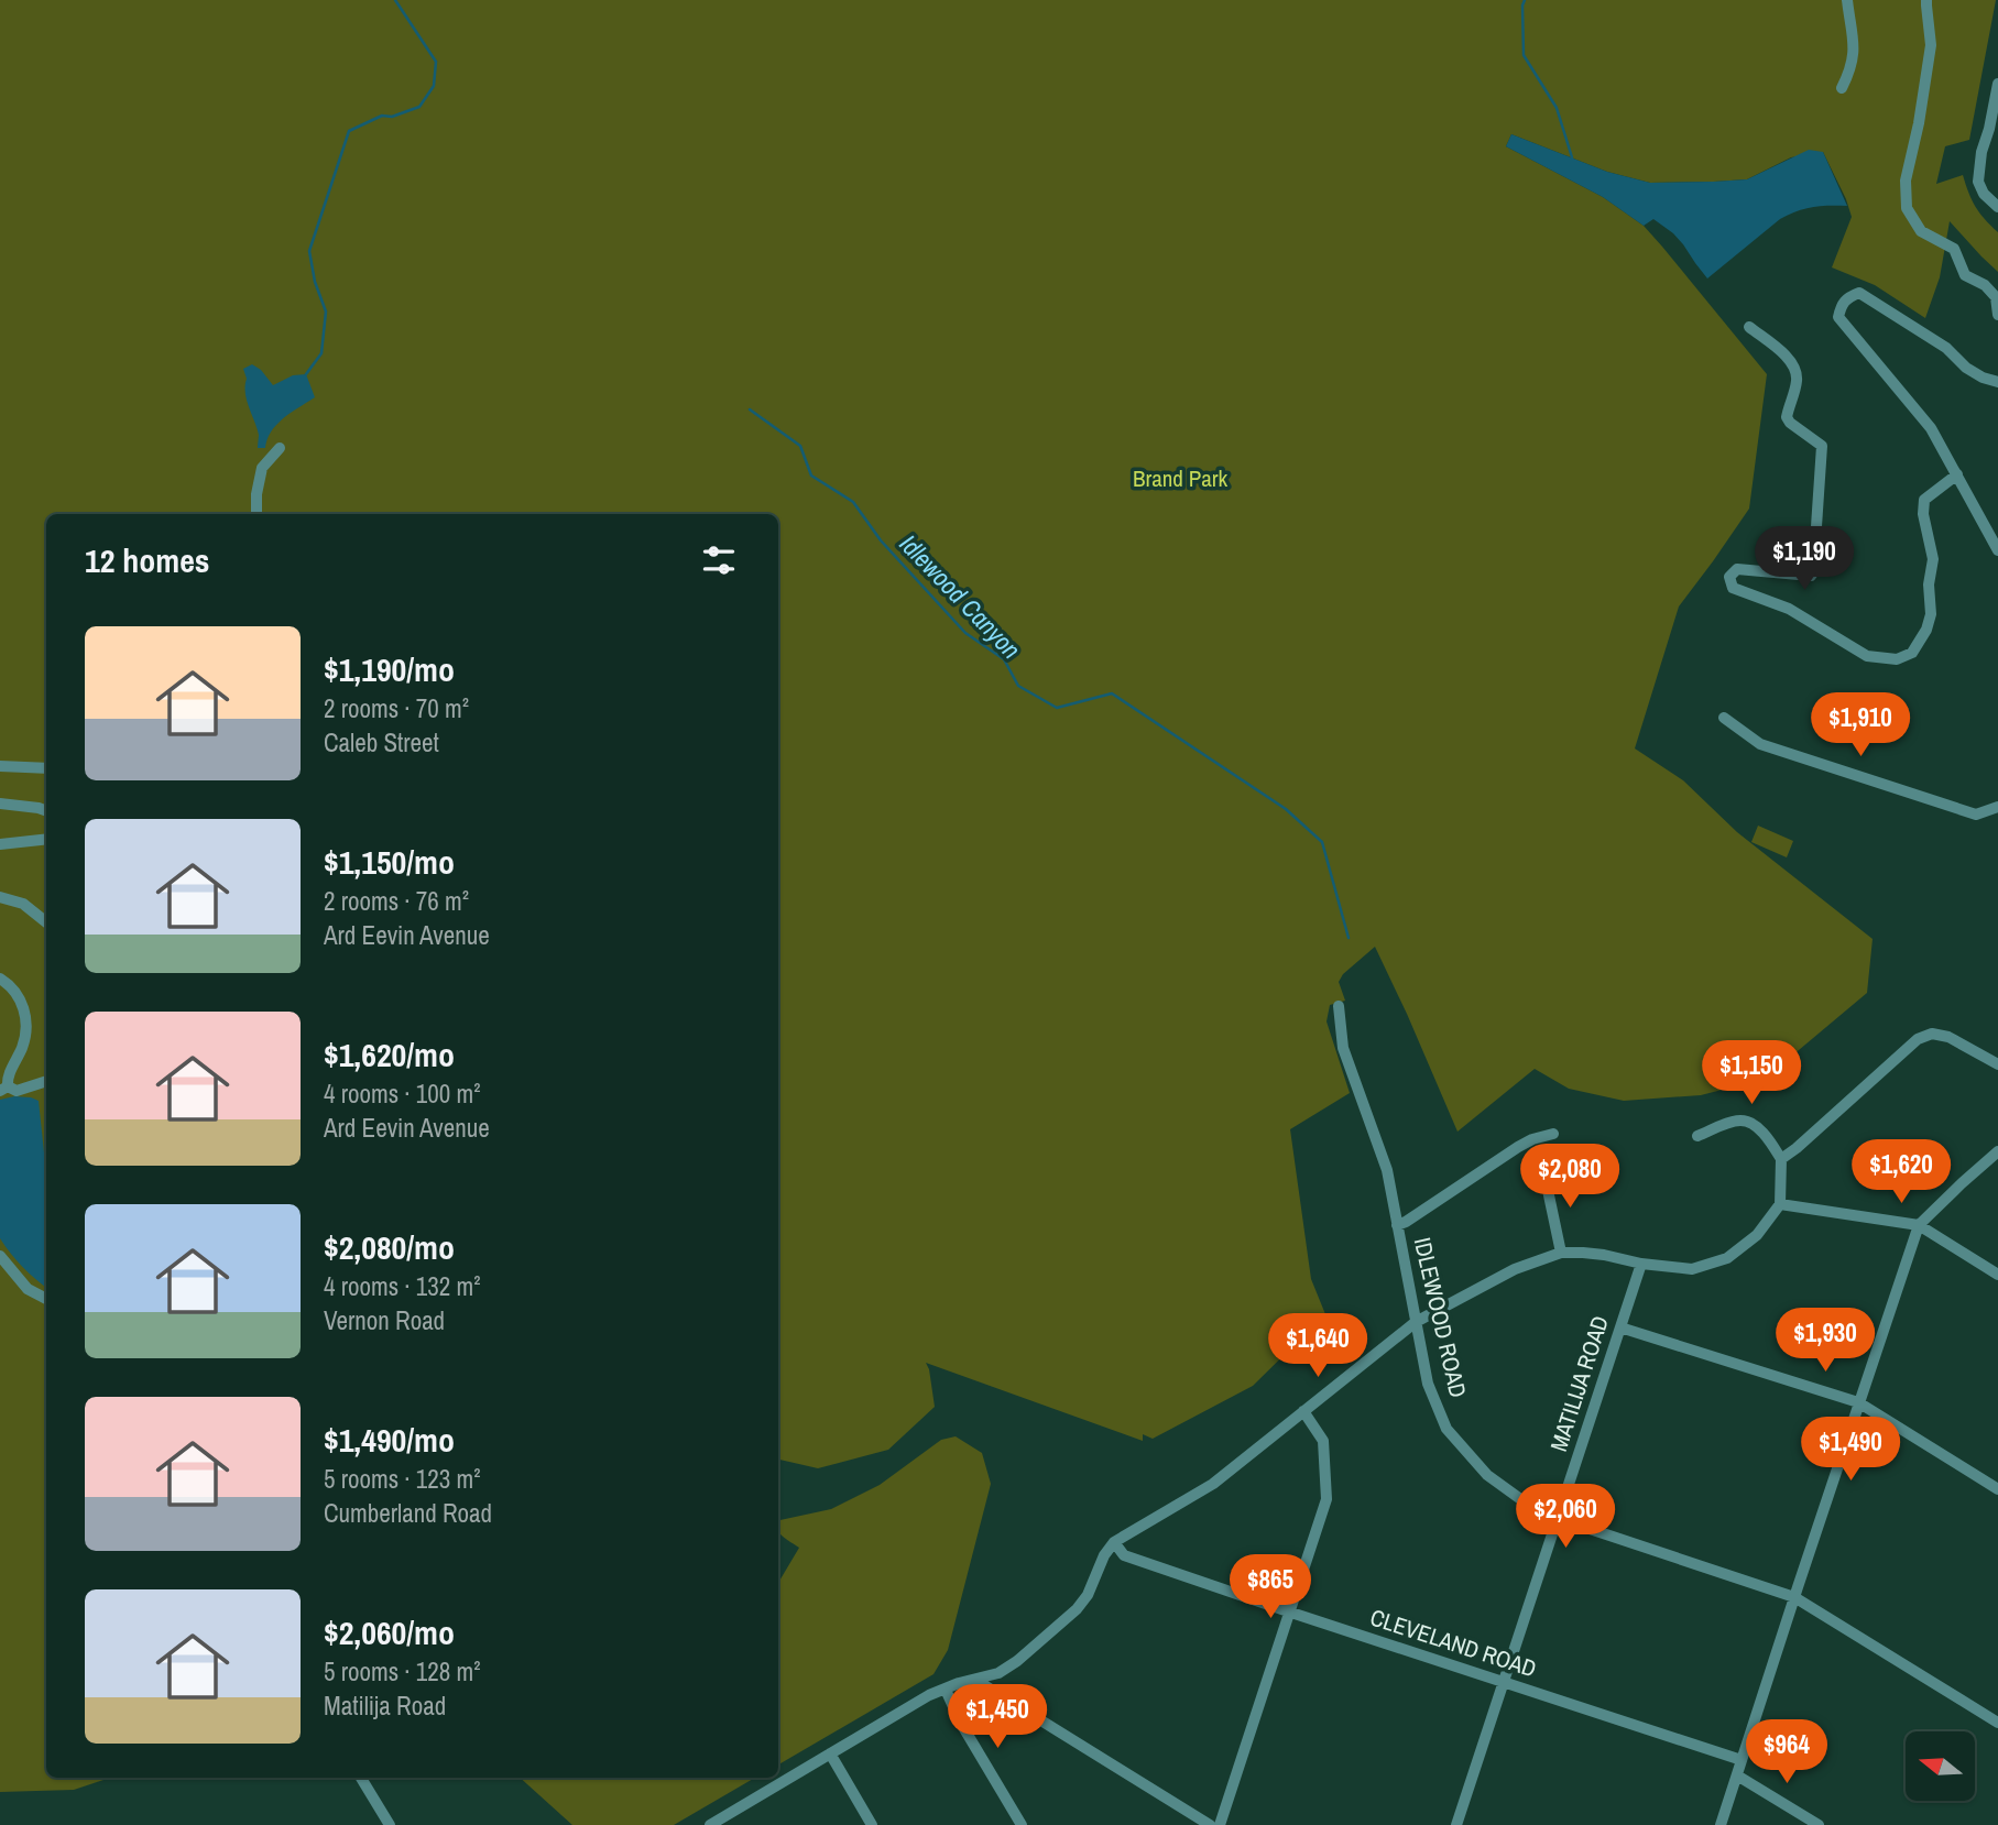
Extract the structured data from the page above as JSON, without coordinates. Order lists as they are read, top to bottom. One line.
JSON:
{"streets":{"street":["IDLEWOOD ROAD","MATILIJA ROAD","CLEVELAND ROAD"]},"crossings":[["IDLEWOOD ROAD","MATILIJA ROAD"],["MATILIJA ROAD","CLEVELAND ROAD"]],"water":["Idlewood Canyon"],"parks":["Brand Park"],"north":"left","page":{"heading":"12 homes","price":["$1,190","$1,910","$1,150","$1,620","$2,080","$1,930","$1,640","$1,490","$2,060","$865","$1,450","$964"],"list":[{"name":"$1,190/mo","note":"2 rooms · 70 m² · Caleb Street"},{"name":"$1,150/mo","note":"2 rooms · 76 m² · Ard Eevin Avenue"},{"name":"$1,620/mo","note":"4 rooms · 100 m² · Ard Eevin Avenue"},{"name":"$2,080/mo","note":"4 rooms · 132 m² · Vernon Road"},{"name":"$1,490/mo","note":"5 rooms · 123 m² · Cumberland Road"},{"name":"$2,060/mo","note":"5 rooms · 128 m² · Matilija Road"}]}}
